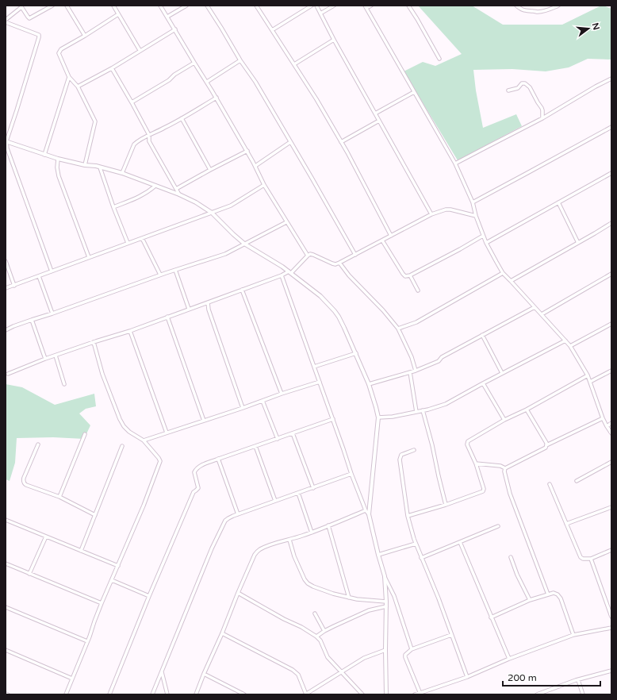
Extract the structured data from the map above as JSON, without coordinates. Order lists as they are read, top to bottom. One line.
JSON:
{"scale_bar":"200 m","north":"right"}
